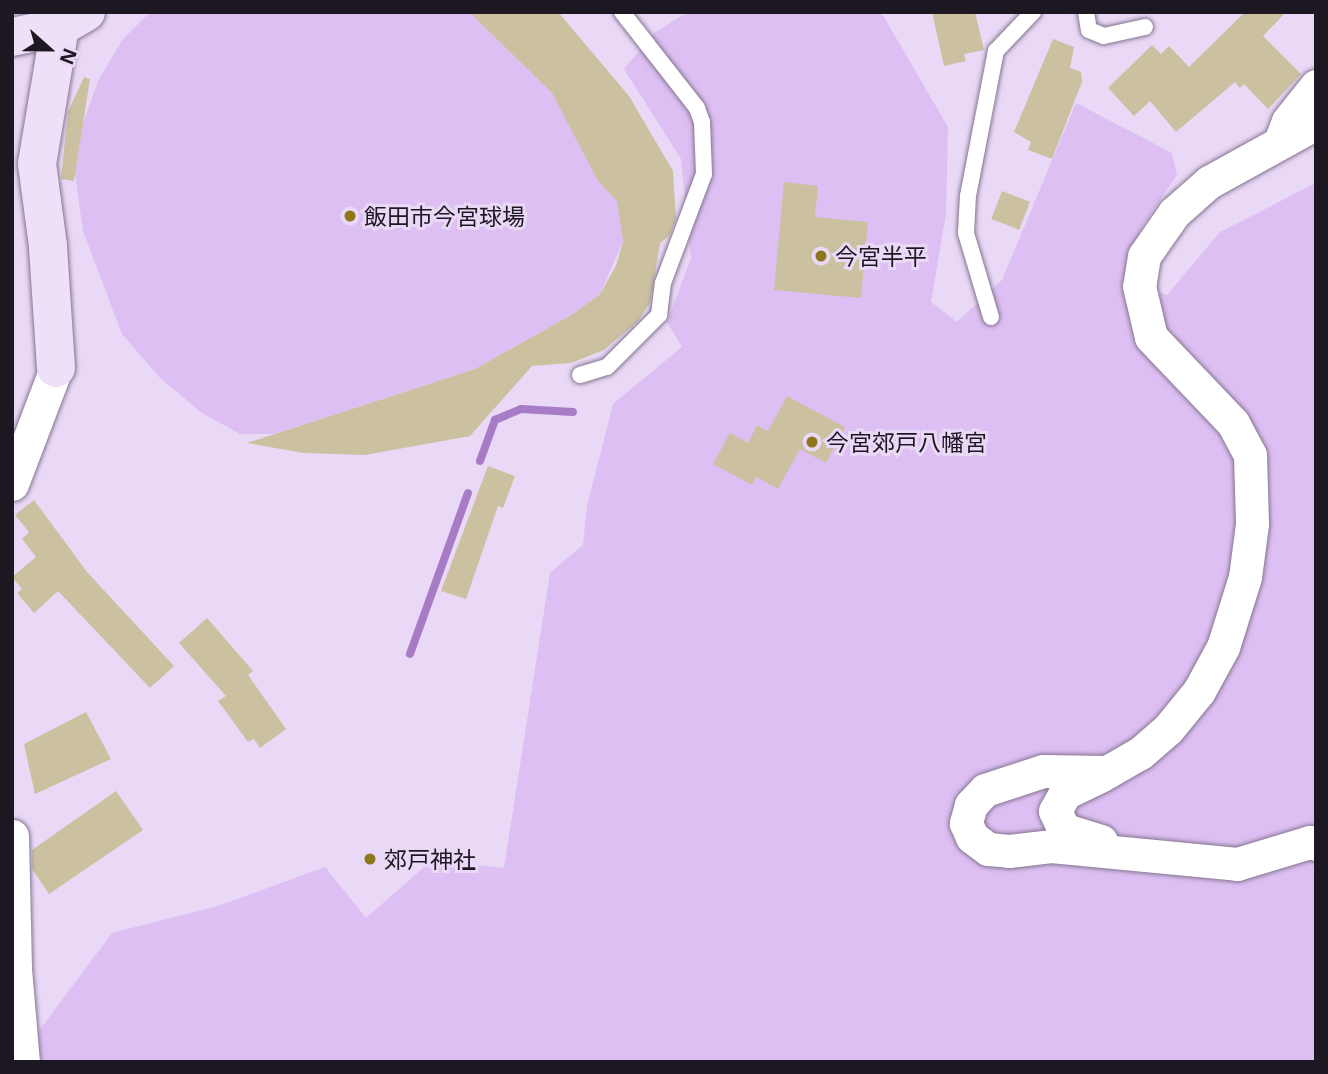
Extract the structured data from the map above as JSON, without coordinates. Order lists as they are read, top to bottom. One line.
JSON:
{"places":["飯田市今宮球場","今宮半平","今宮郊戸八幡宮","郊戸神社"],"north":"right"}
